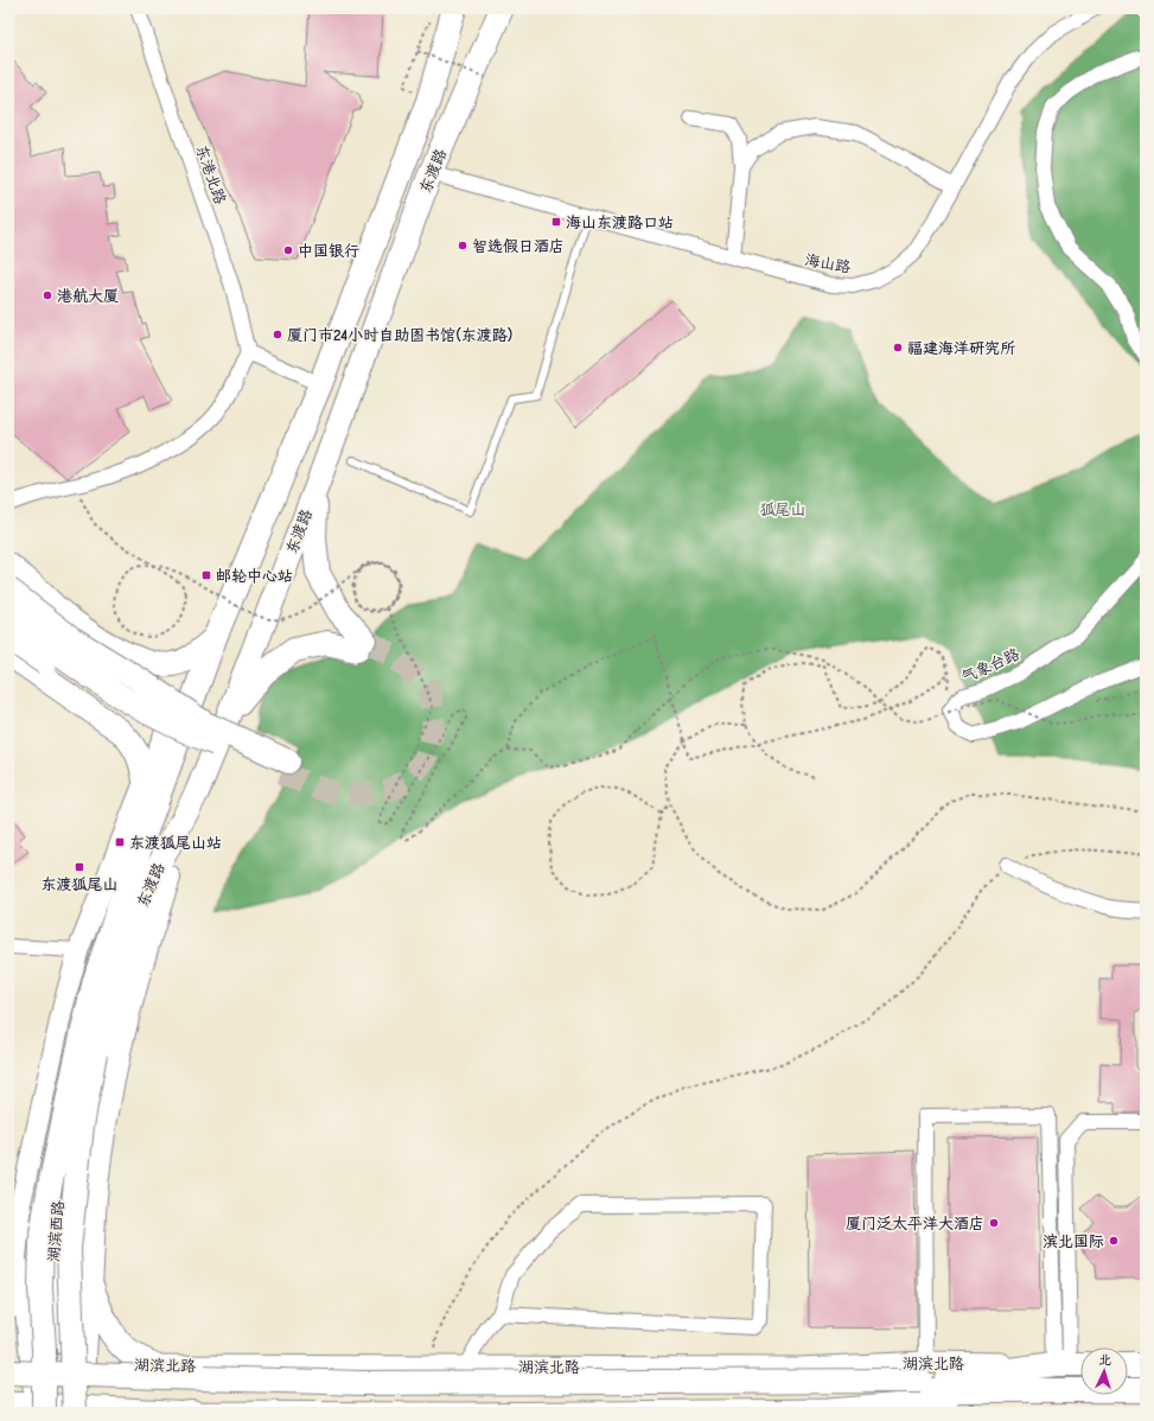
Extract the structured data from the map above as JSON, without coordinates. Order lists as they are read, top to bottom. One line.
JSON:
{"streets":{"main road":["东渡路","湖滨西路","湖滨北路"],"street":["东港北路","海山路","气象台路"]},"crossings":[["东渡路","海山路"],["东渡路","湖滨西路"]],"parks":["狐尾山"],"places":{"transit":["海山东渡路口站","邮轮中心站","东渡狐尾山站","东渡狐尾山"],"other":["智选假日酒店","中国银行","港航大厦","厦门市24小时自助图书馆(东渡路)","福建海洋研究所","厦门泛太平洋大酒店","滨北国际"]},"north":"top"}
